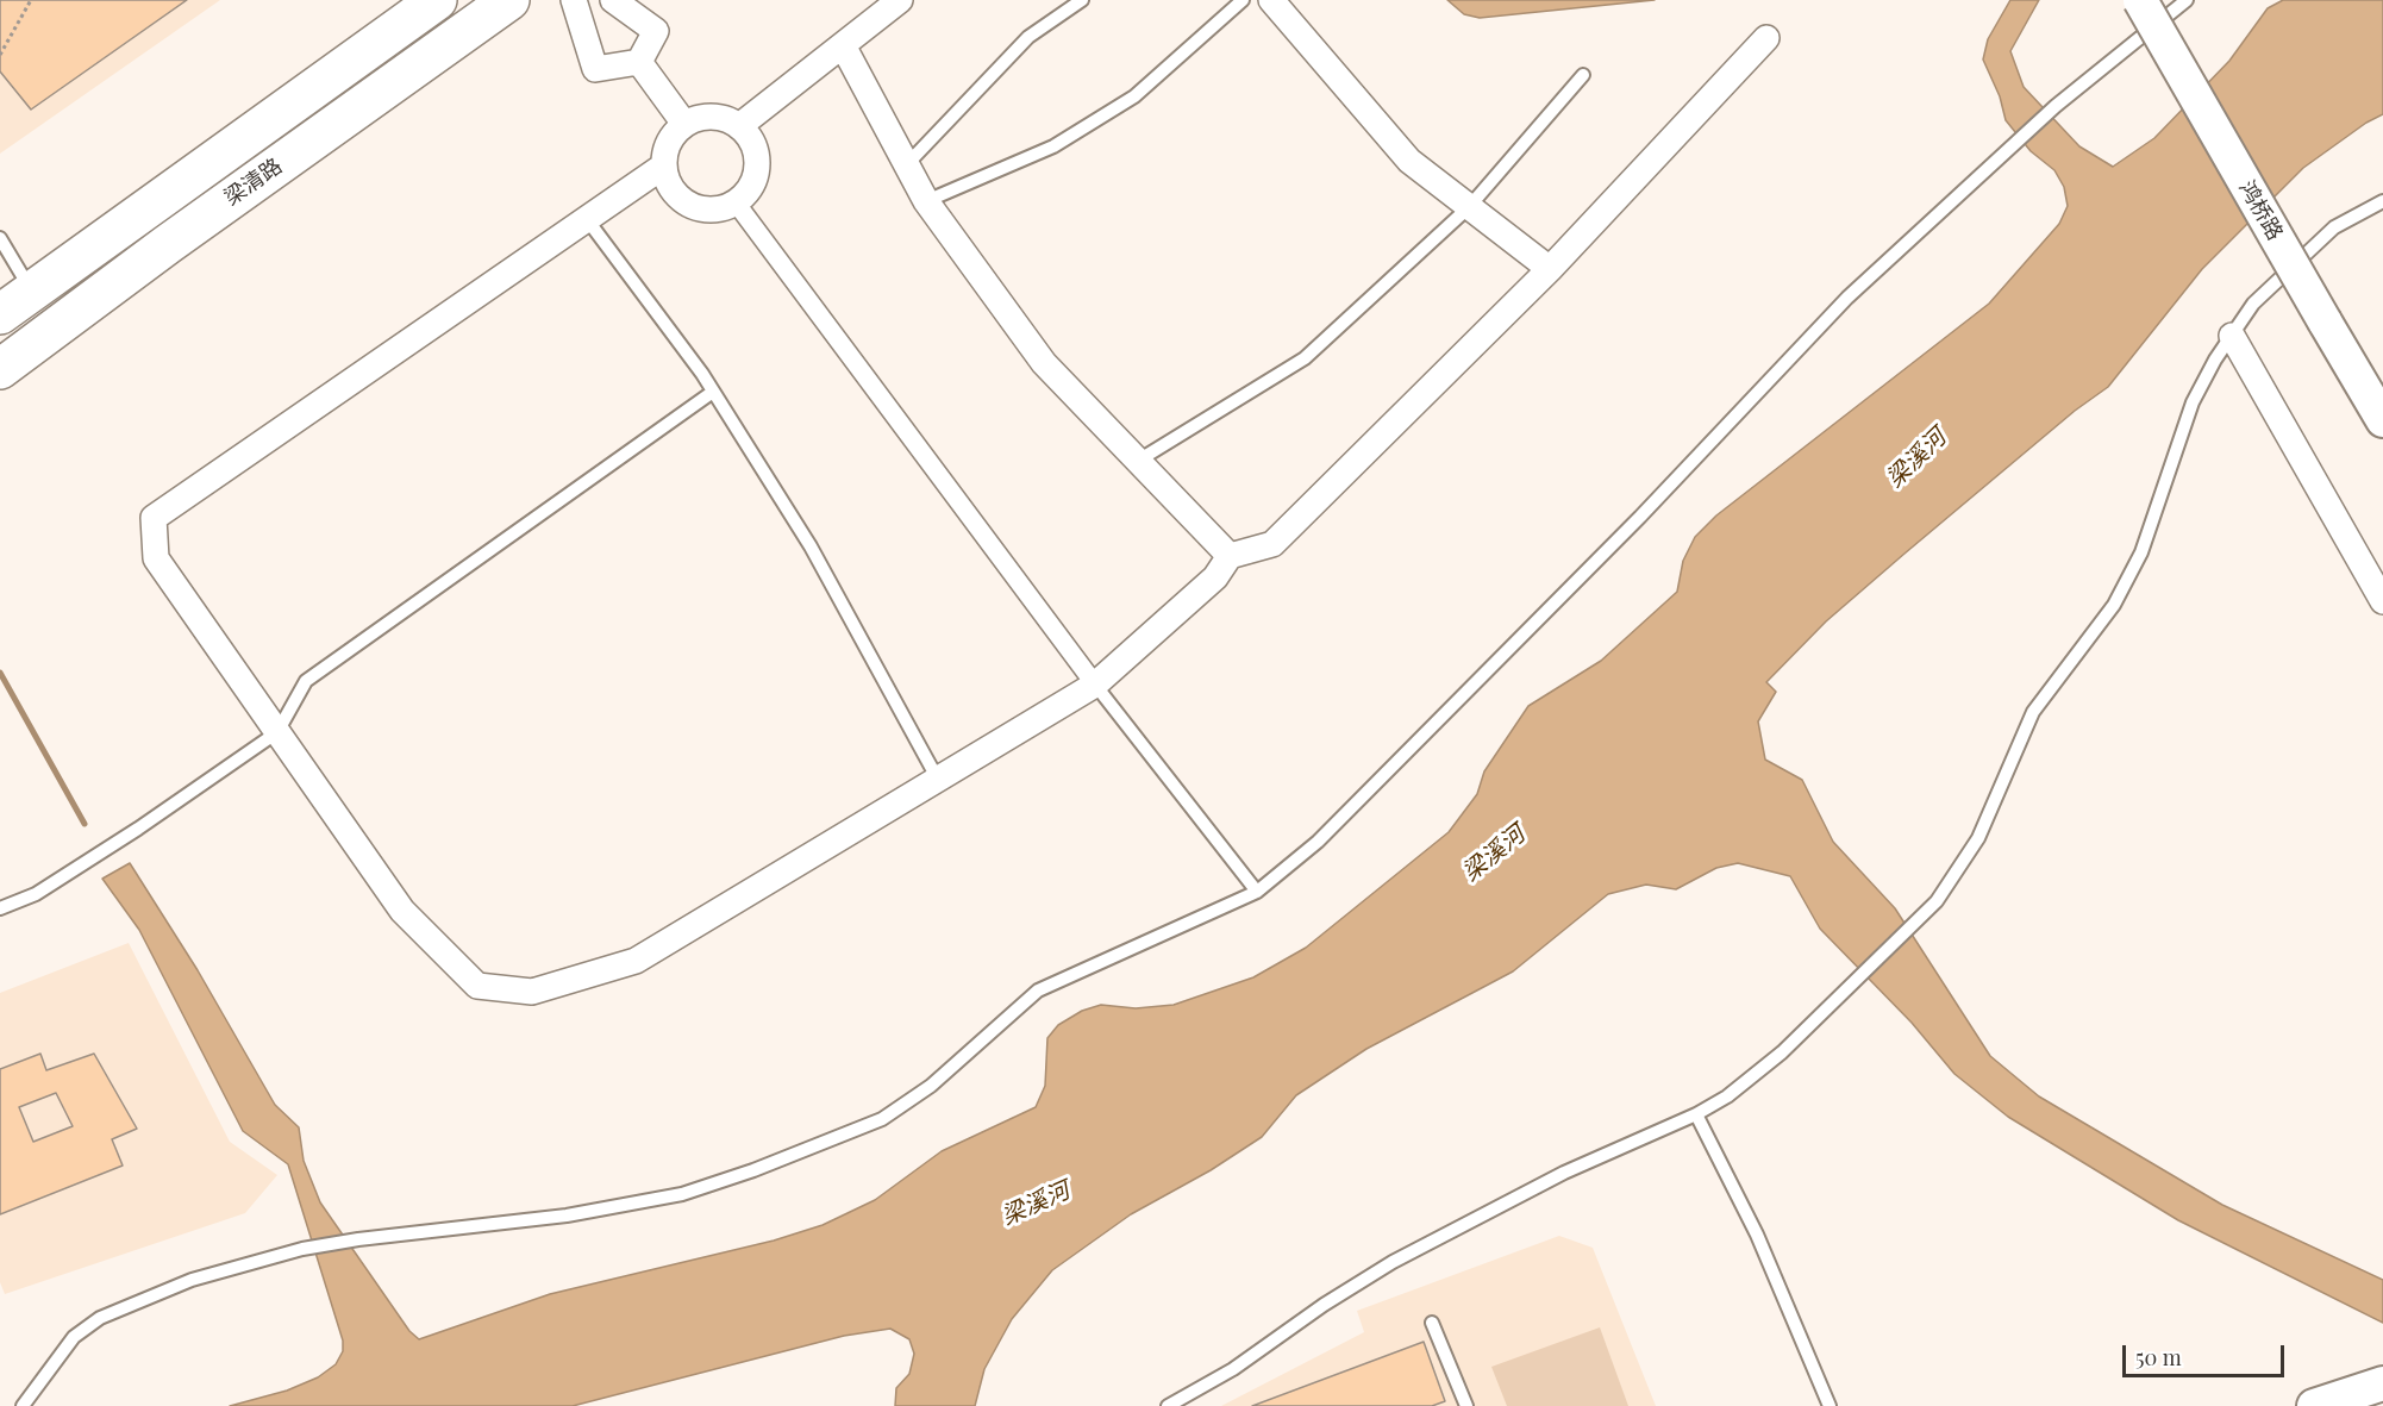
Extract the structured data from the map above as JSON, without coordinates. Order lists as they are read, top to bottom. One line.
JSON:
{"streets":{"main road":["梁清路","鸿桥路"]},"water":["梁溪河"],"scale_bar":"50 m"}
